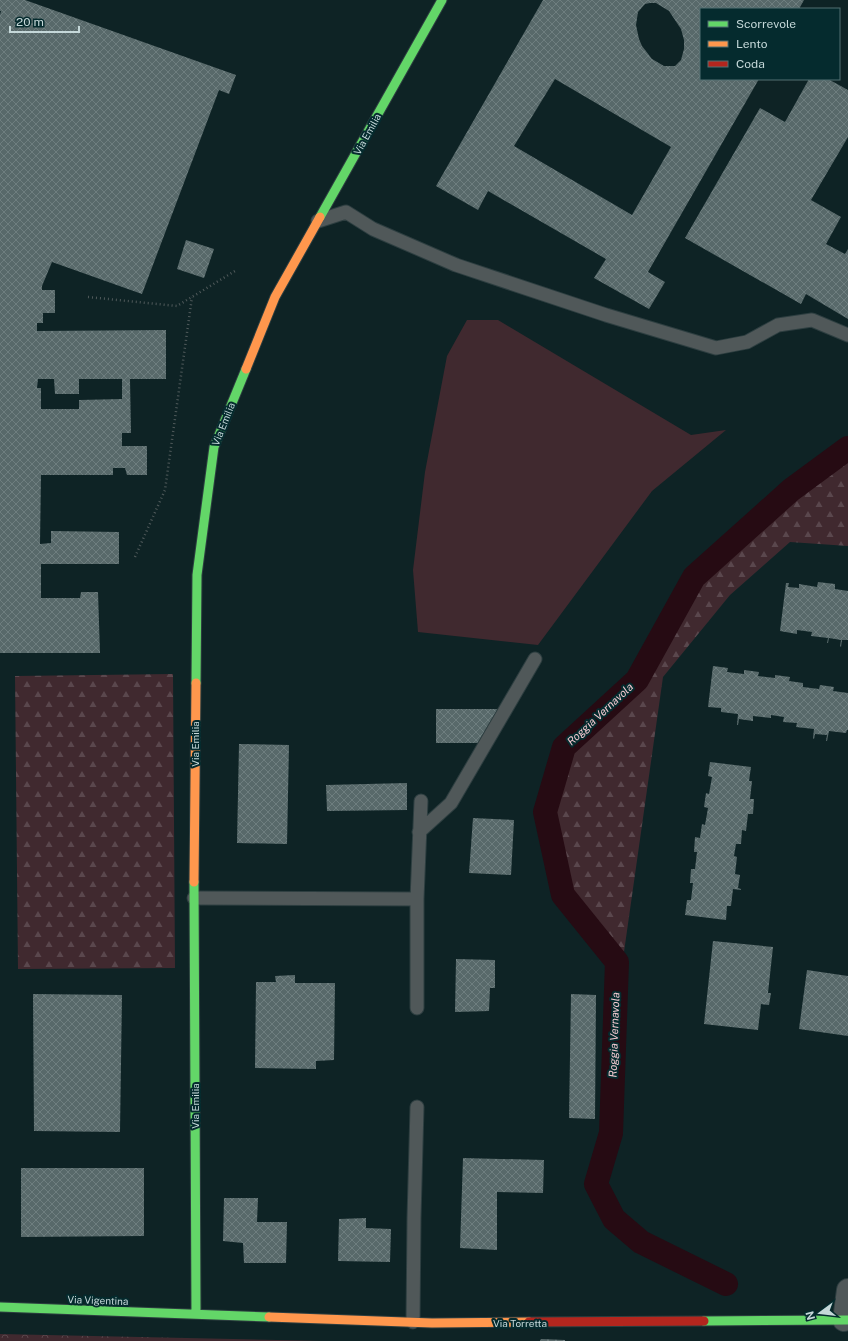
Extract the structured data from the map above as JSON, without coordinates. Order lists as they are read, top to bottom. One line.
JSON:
{"streets":{"street":["Via Emilia","Via Vigentina","Via Torretta"]},"crossings":[["Via Emilia","Via Vigentina"],["Via Emilia","Via Torretta"],["Via Vigentina","Via Torretta"]],"water":["Roggia Vernavola"],"legend":["Scorrevole","Lento","Coda"],"scale_bar":"20 m","north":"left"}
